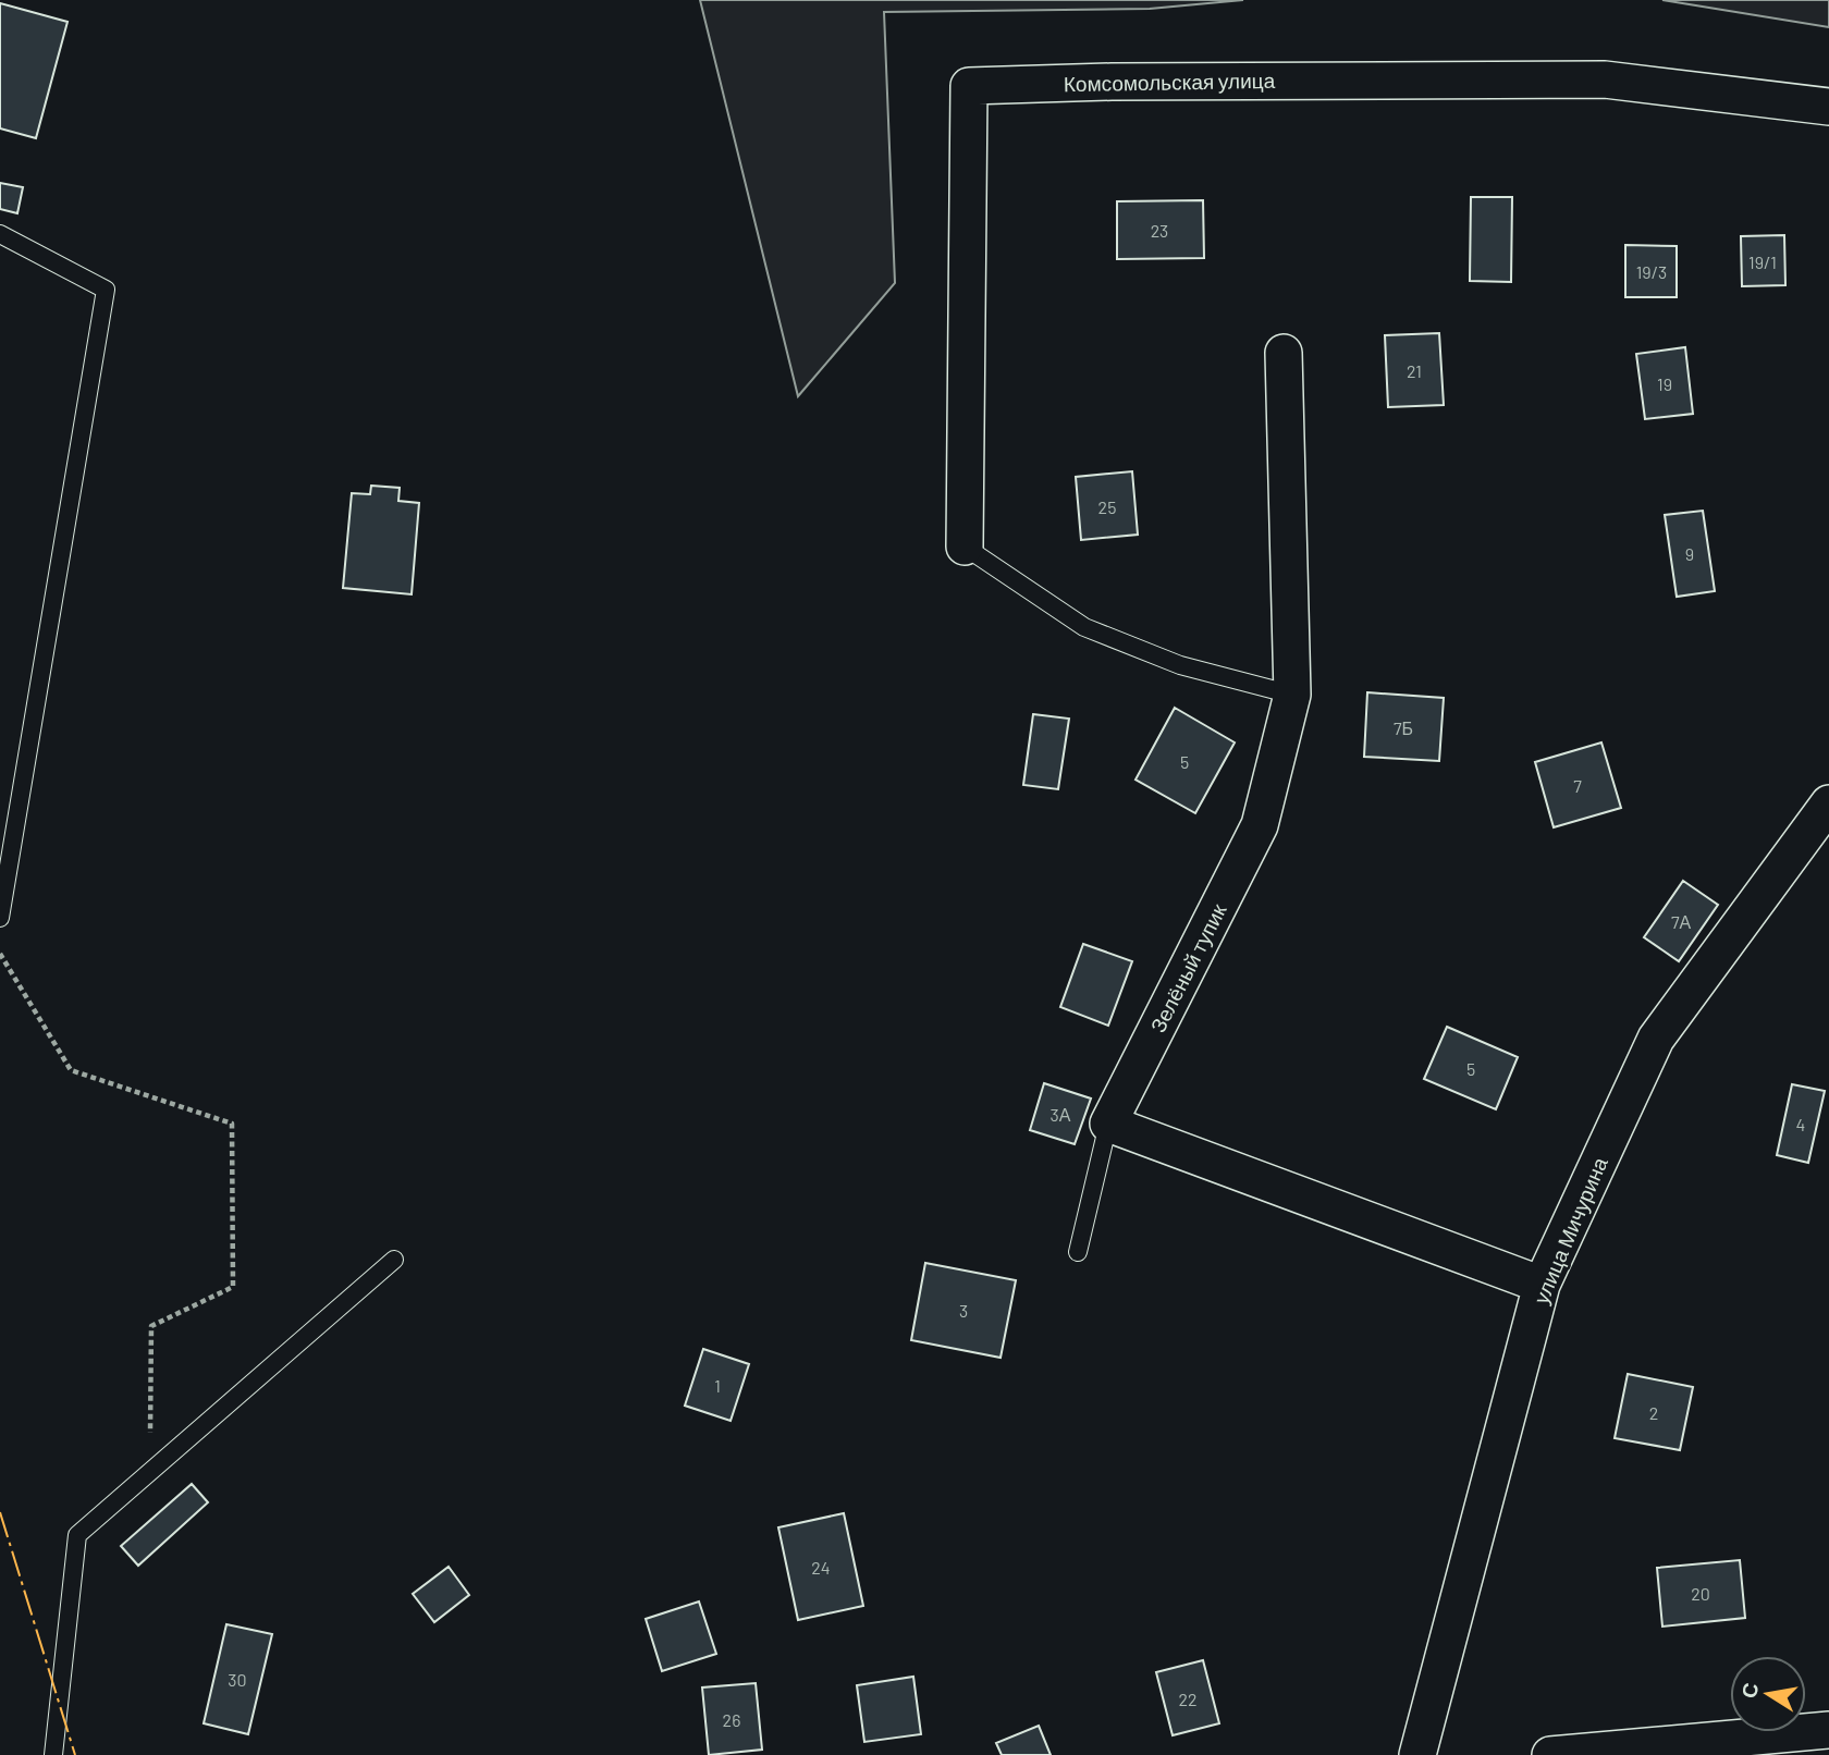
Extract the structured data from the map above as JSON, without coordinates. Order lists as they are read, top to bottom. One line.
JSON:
{"streets":{"street":["Комсомольская улица","Зелёный тупик","улица Мичурина"]},"house_numbers":["23","19/1","19/3","21","19","25","9","7Б","5","7","7А","5","3А","4","3","1","2","24","20","30","22","26"],"north":"left"}
